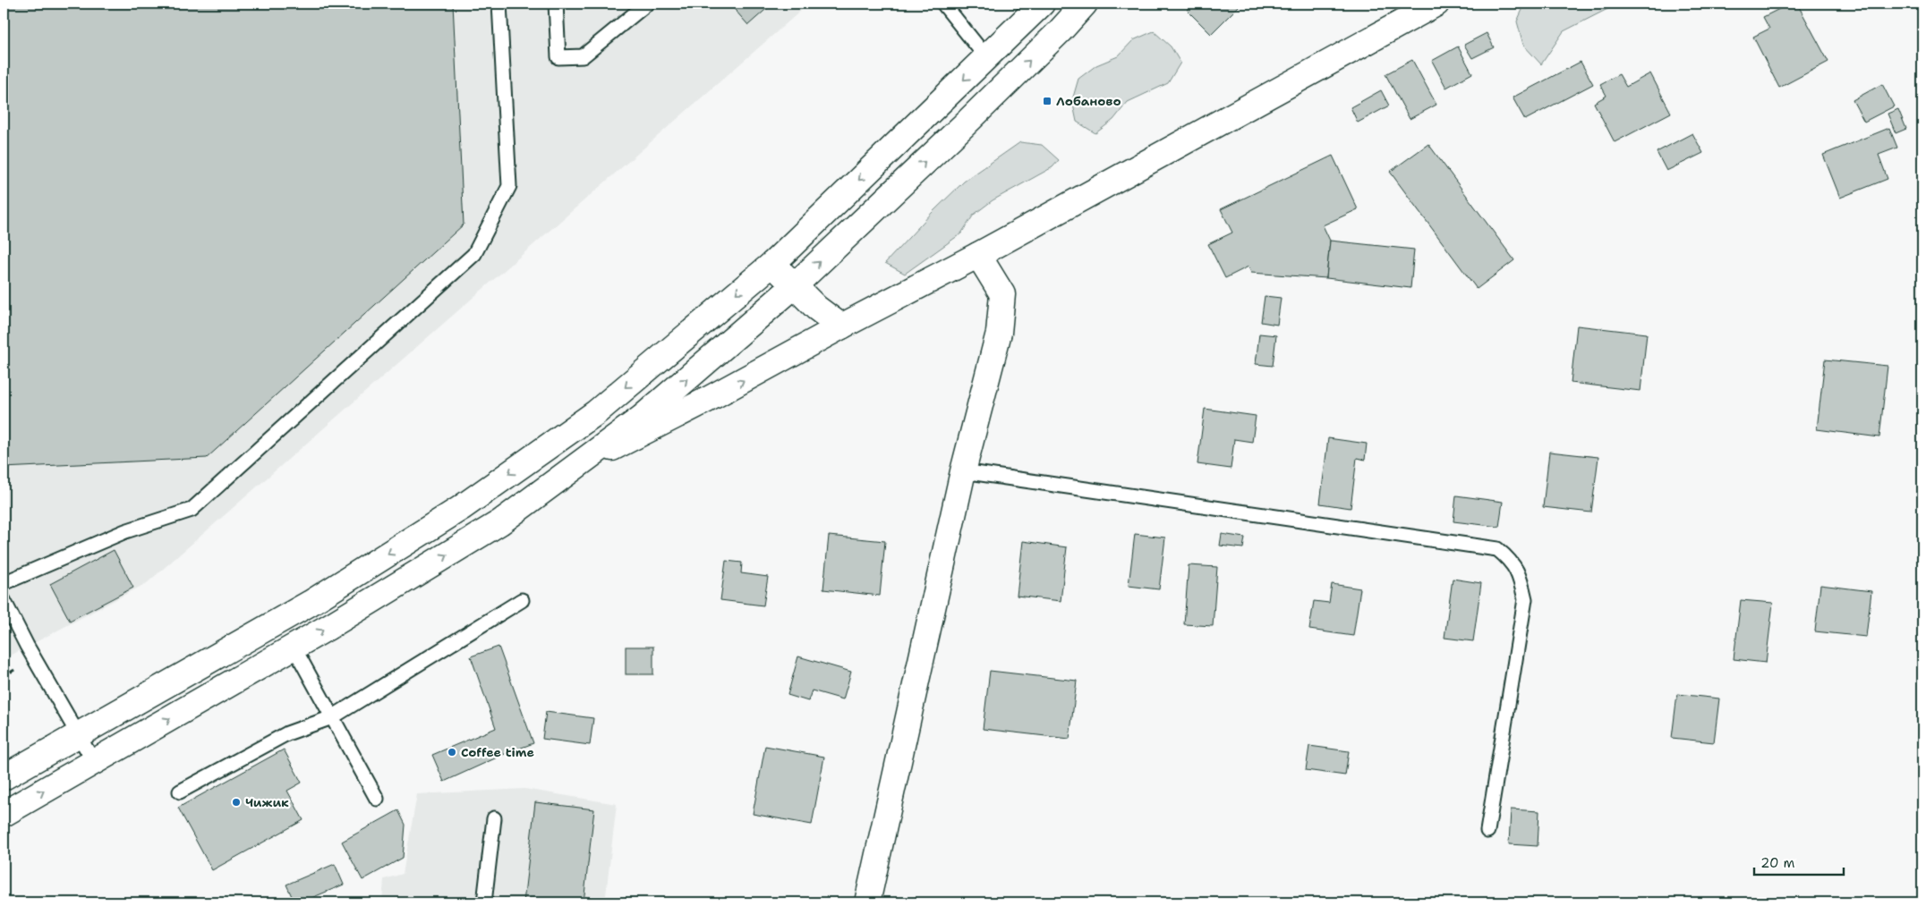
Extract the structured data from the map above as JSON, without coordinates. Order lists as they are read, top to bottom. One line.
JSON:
{"places":{"transit":["Лобаново"],"other":["Coffee time","Чижик"]},"scale_bar":"20 m"}
